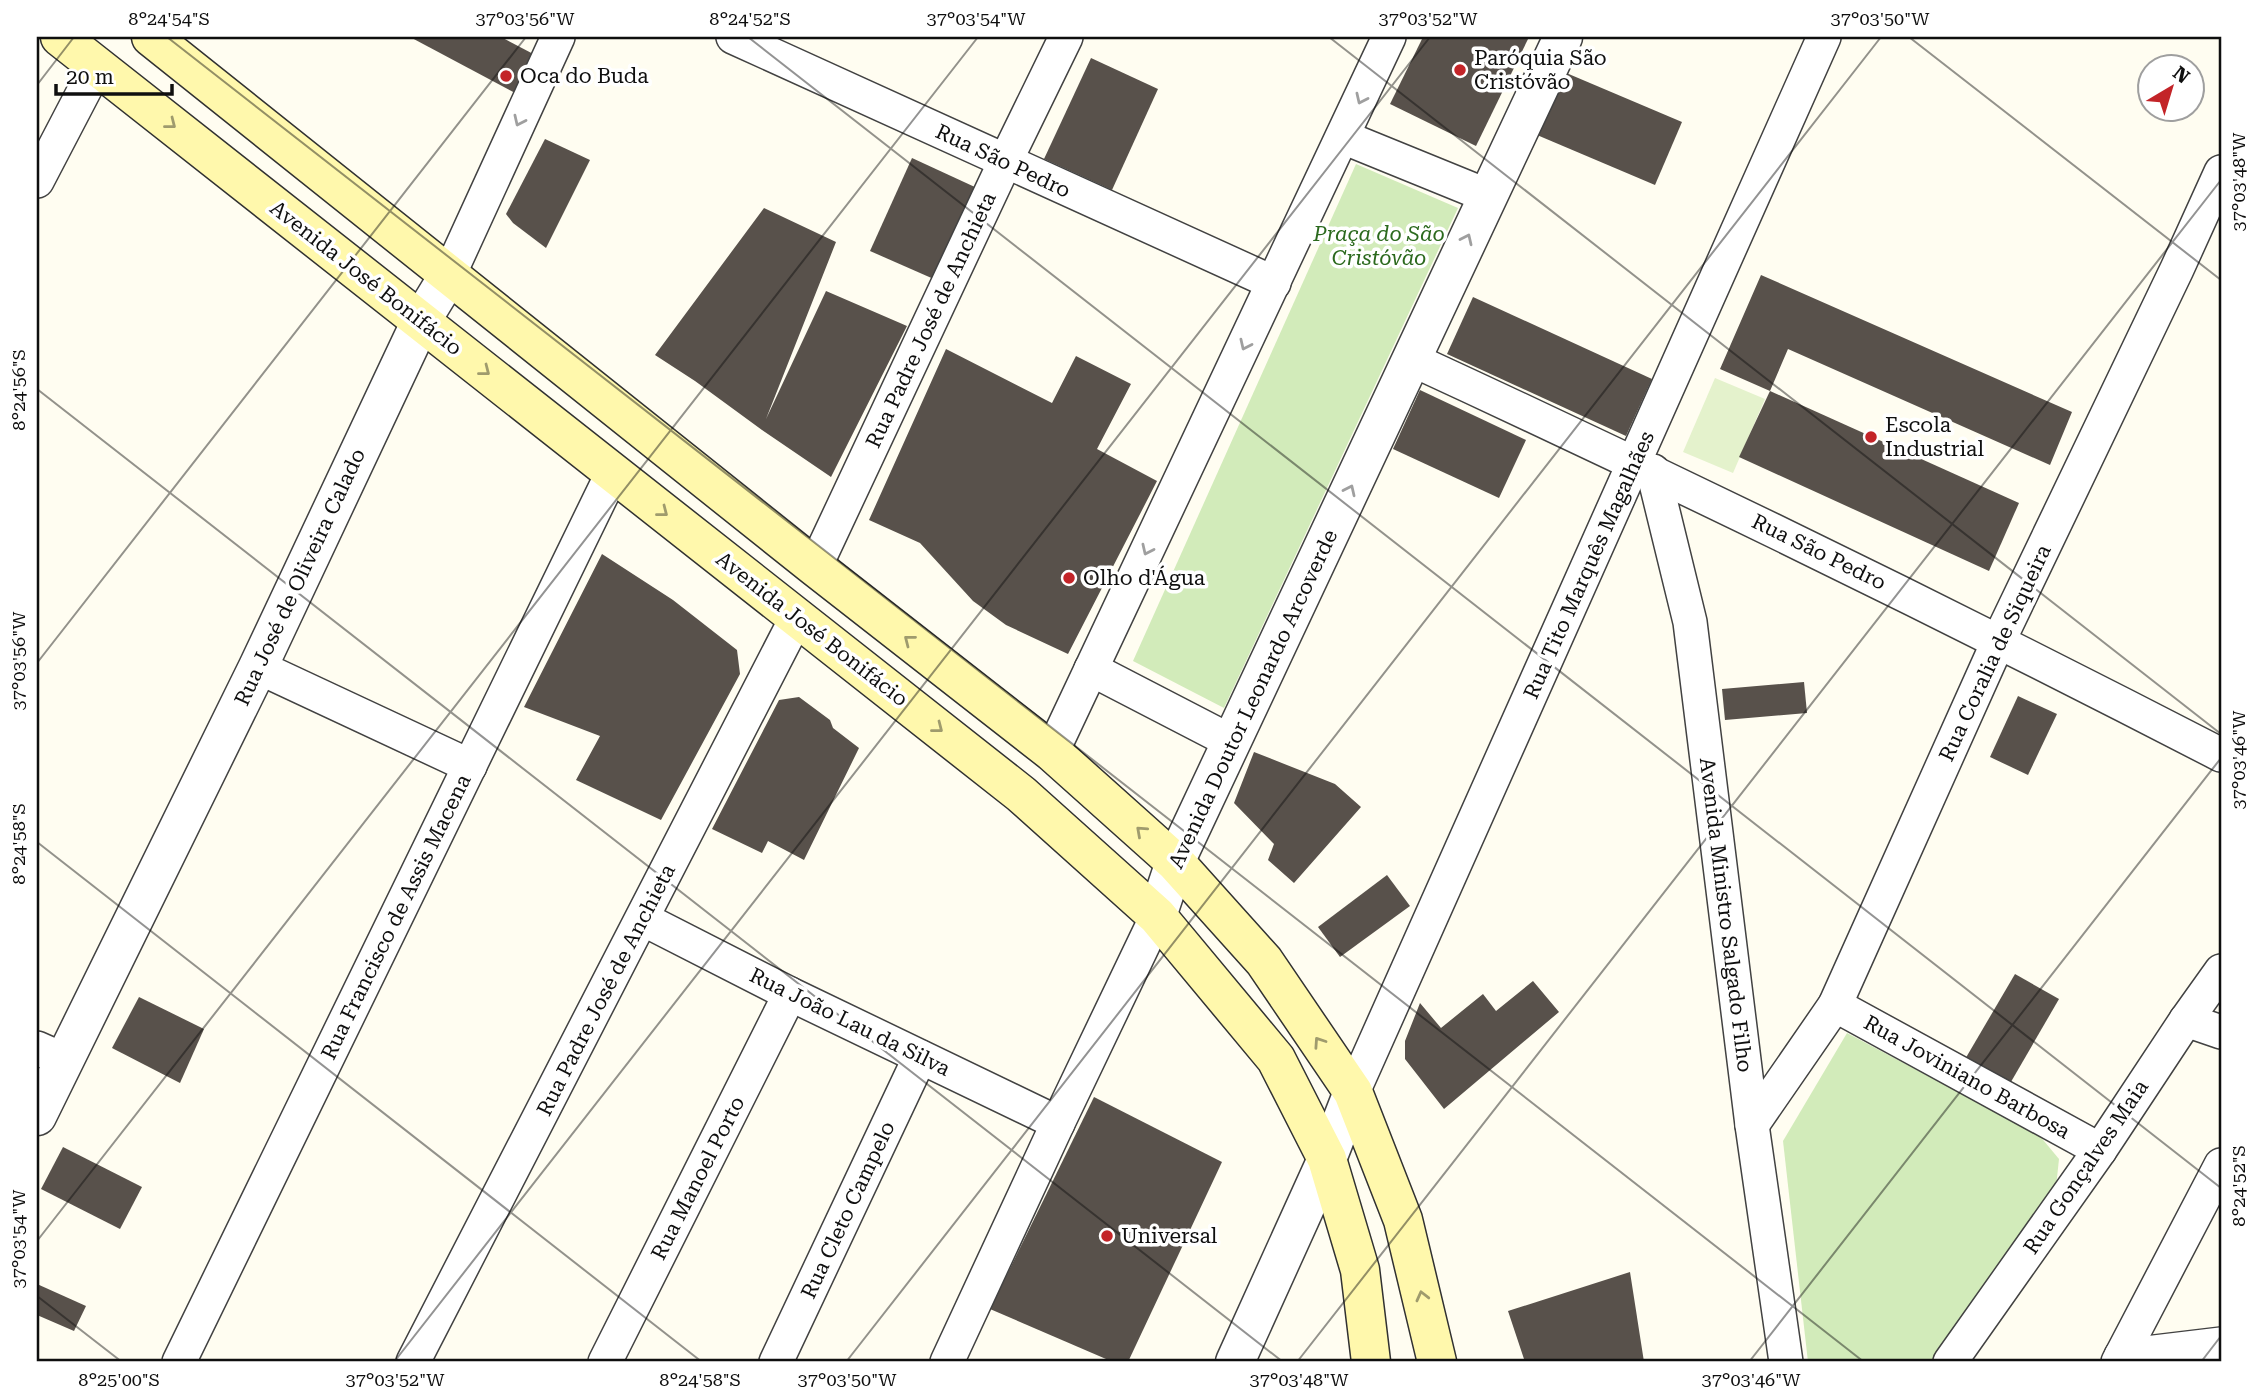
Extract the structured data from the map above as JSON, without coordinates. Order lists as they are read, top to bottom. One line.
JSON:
{"streets":{"main road":["Avenida José Bonifácio"],"street":["Rua São Pedro","Rua Padre José de Anchieta","Rua Tito Marquês Magalhães","Rua José de Oliveira Calado","Rua Coralia de Siqueira","Avenida Doutor Leonardo Arcoverde","Avenida Ministro Salgado Filho","Rua Francisco de Assis Macena","Rua João Lau da Silva","Rua Joviniano Barbosa","Rua Gonçalves Maia","Rua Manoel Porto","Rua Cleto Campelo"]},"crossings":[["Rua São Pedro","Rua Padre José de Anchieta"],["Rua São Pedro","Rua Tito Marquês Magalhães"],["Rua São Pedro","Rua Coralia de Siqueira"],["Rua São Pedro","Avenida Doutor Leonardo Arcoverde"],["Rua São Pedro","Avenida Ministro Salgado Filho"],["Avenida José Bonifácio","Rua Padre José de Anchieta"],["Avenida José Bonifácio","Rua José de Oliveira Calado"],["Avenida José Bonifácio","Avenida Doutor Leonardo Arcoverde"],["Avenida José Bonifácio","Rua Francisco de Assis Macena"],["Rua Padre José de Anchieta","Rua João Lau da Silva"],["Rua Tito Marquês Magalhães","Avenida Ministro Salgado Filho"],["Rua Coralia de Siqueira","Avenida Ministro Salgado Filho"],["Rua Coralia de Siqueira","Rua Joviniano Barbosa"],["Avenida Doutor Leonardo Arcoverde","Rua João Lau da Silva"],["Rua João Lau da Silva","Rua Manoel Porto"],["Rua João Lau da Silva","Rua Cleto Campelo"],["Rua Joviniano Barbosa","Rua Gonçalves Maia"]],"parks":["Praça do São Cristóvão"],"places":["Paróquia São Cristóvão","Oca do Buda","Escola Industrial","Olho d'Água","Universal"],"scale_bar":"20 m","north":"top right","coordinates":["8°24'54\"S","37°03'56\"W","8°24'52\"S","37°03'54\"W","37°03'52\"W","37°03'50\"W","37°03'48\"W","8°24'56\"S","37°03'46\"W","8°24'58\"S","8°25'00\"S"]}
